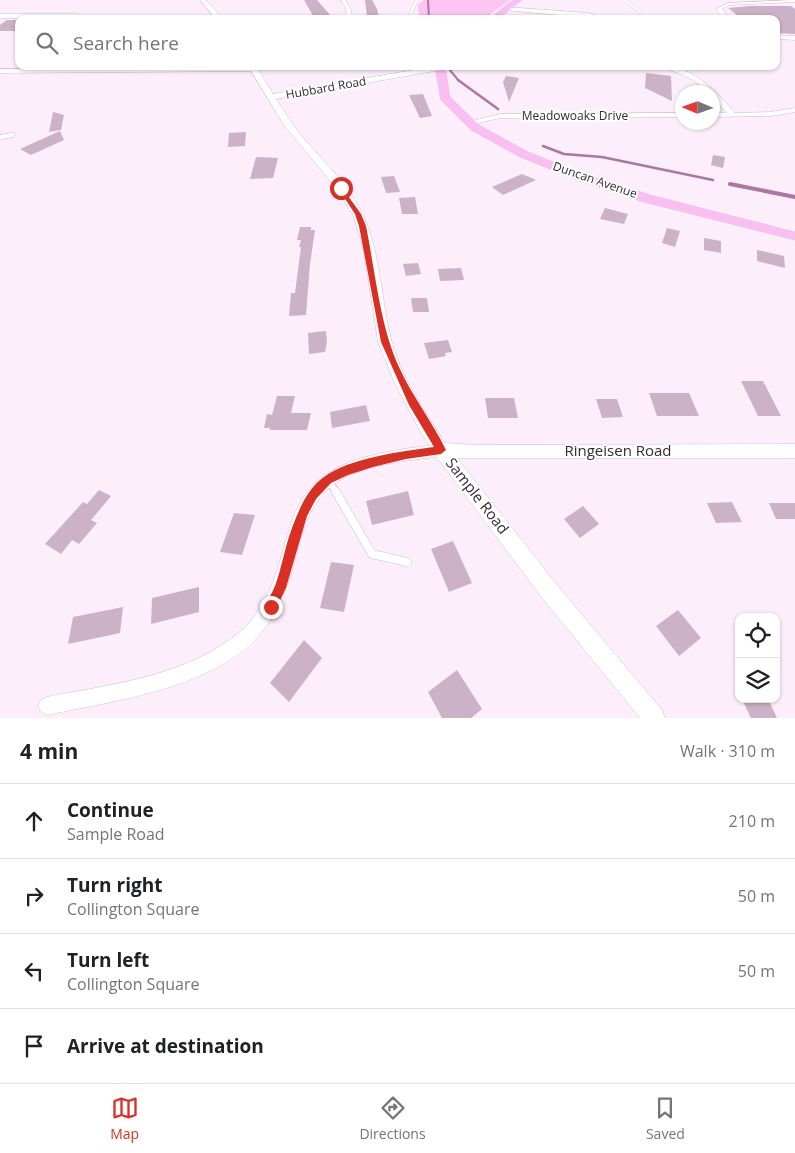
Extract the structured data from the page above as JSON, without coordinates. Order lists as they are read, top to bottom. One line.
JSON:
{"streets":{"main road":["Duncan Avenue"],"street":["Hubbard Road","Meadowoaks Drive","Ringeisen Road","Sample Road"]},"crossings":[["Hubbard Road","Sample Road"],["Meadowoaks Drive","Duncan Avenue"],["Ringeisen Road","Sample Road"]],"north":"left","page":{"search":"Search here","heading":["4 min","Walk · 310 m"],"list":[["Continue","Sample Road","210 m"],["Turn right","Collington Square","50 m"],["Turn left","Collington Square","50 m"],"Arrive at destination"],"nav":["Map","Directions","Saved"]}}
